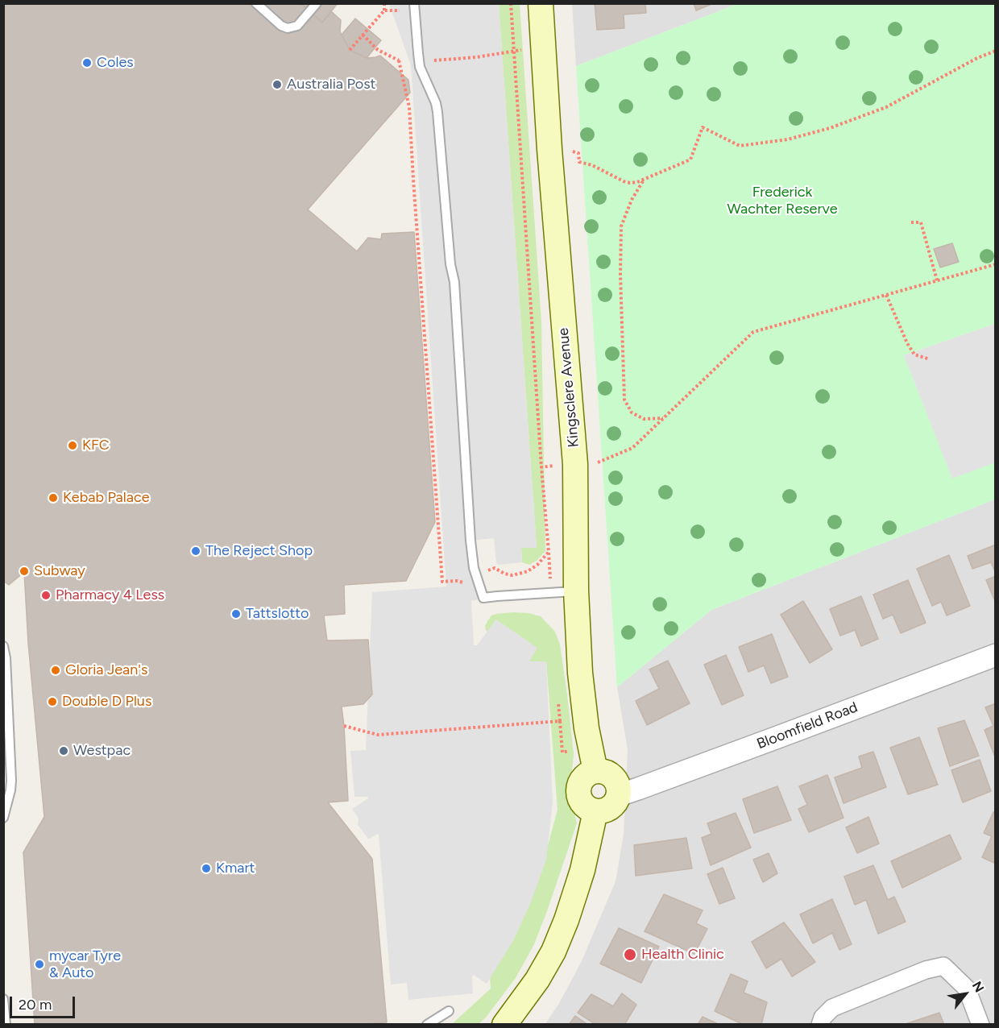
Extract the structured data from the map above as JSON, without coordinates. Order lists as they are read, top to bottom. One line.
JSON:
{"streets":{"main road":["Kingsclere Avenue"],"street":["Bloomfield Road"]},"crossings":[["Kingsclere Avenue","Bloomfield Road"]],"parks":["Frederick Wachter Reserve"],"places":["Coles","Australia Post","KFC","Kebab Palace","The Reject Shop","Subway","Pharmacy 4 Less","Tattslotto","Gloria Jean's","Double D Plus","Westpac","Kmart","Health Clinic","mycar Tyre & Auto"],"scale_bar":"20 m","north":"top right"}
